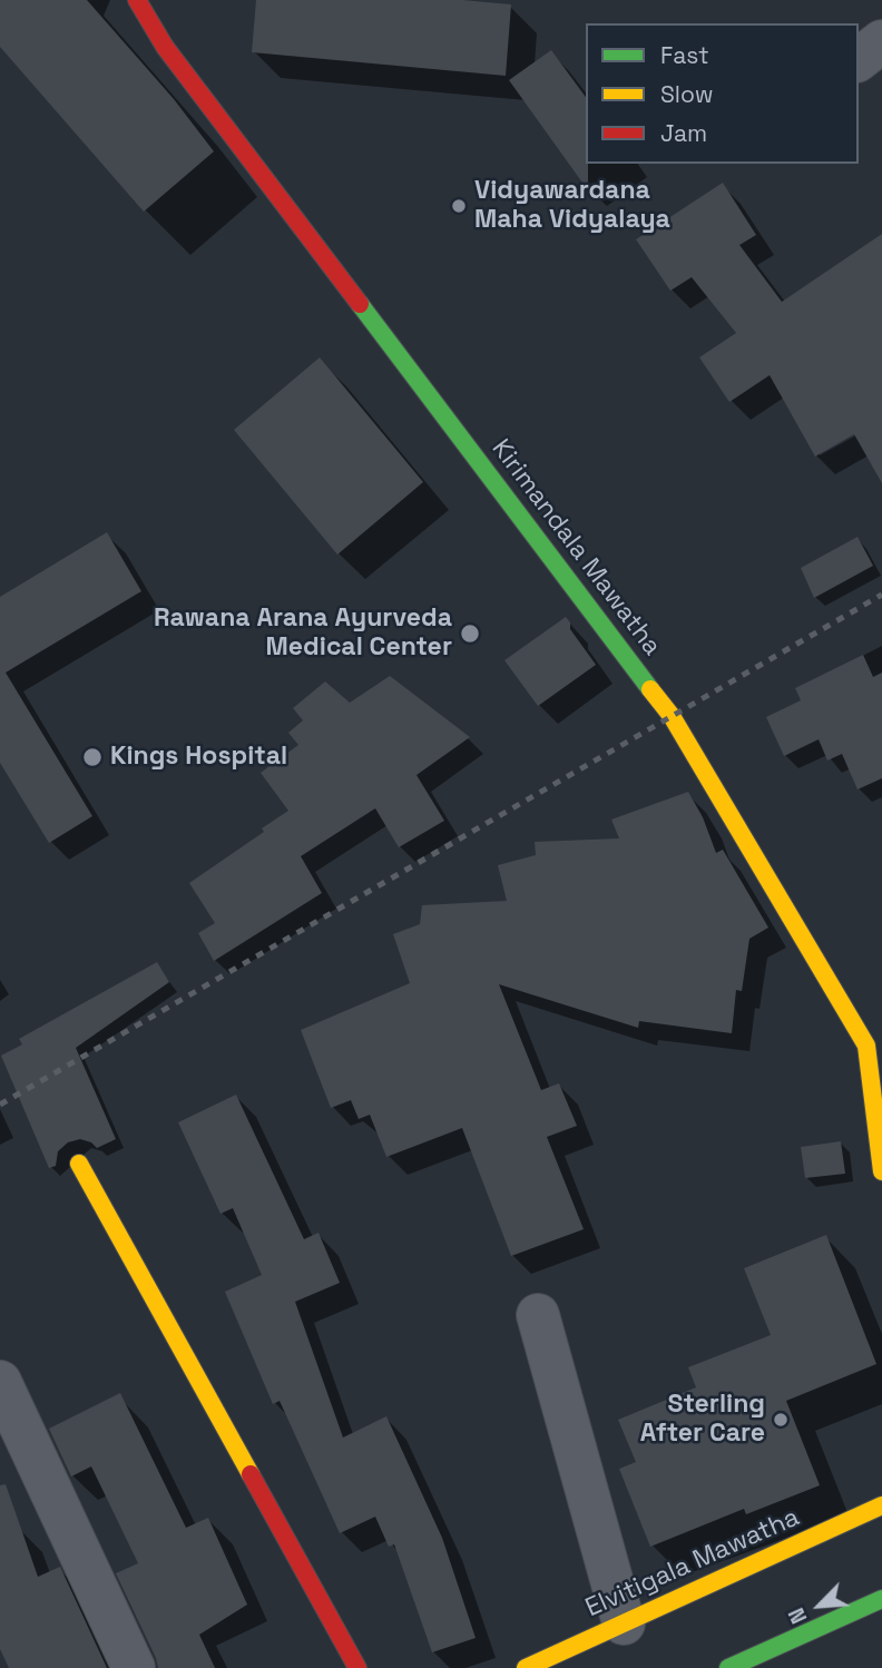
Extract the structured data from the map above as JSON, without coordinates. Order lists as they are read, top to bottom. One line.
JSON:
{"streets":{"main road":["Kirimandala Mawatha","Elvitigala Mawatha"]},"places":["Vidyawardana Maha Vidyalaya","Rawana Arana Ayurveda Medical Center","Kings Hospital","Sterling After Care"],"legend":["Fast","Slow","Jam"],"north":"bottom left"}
